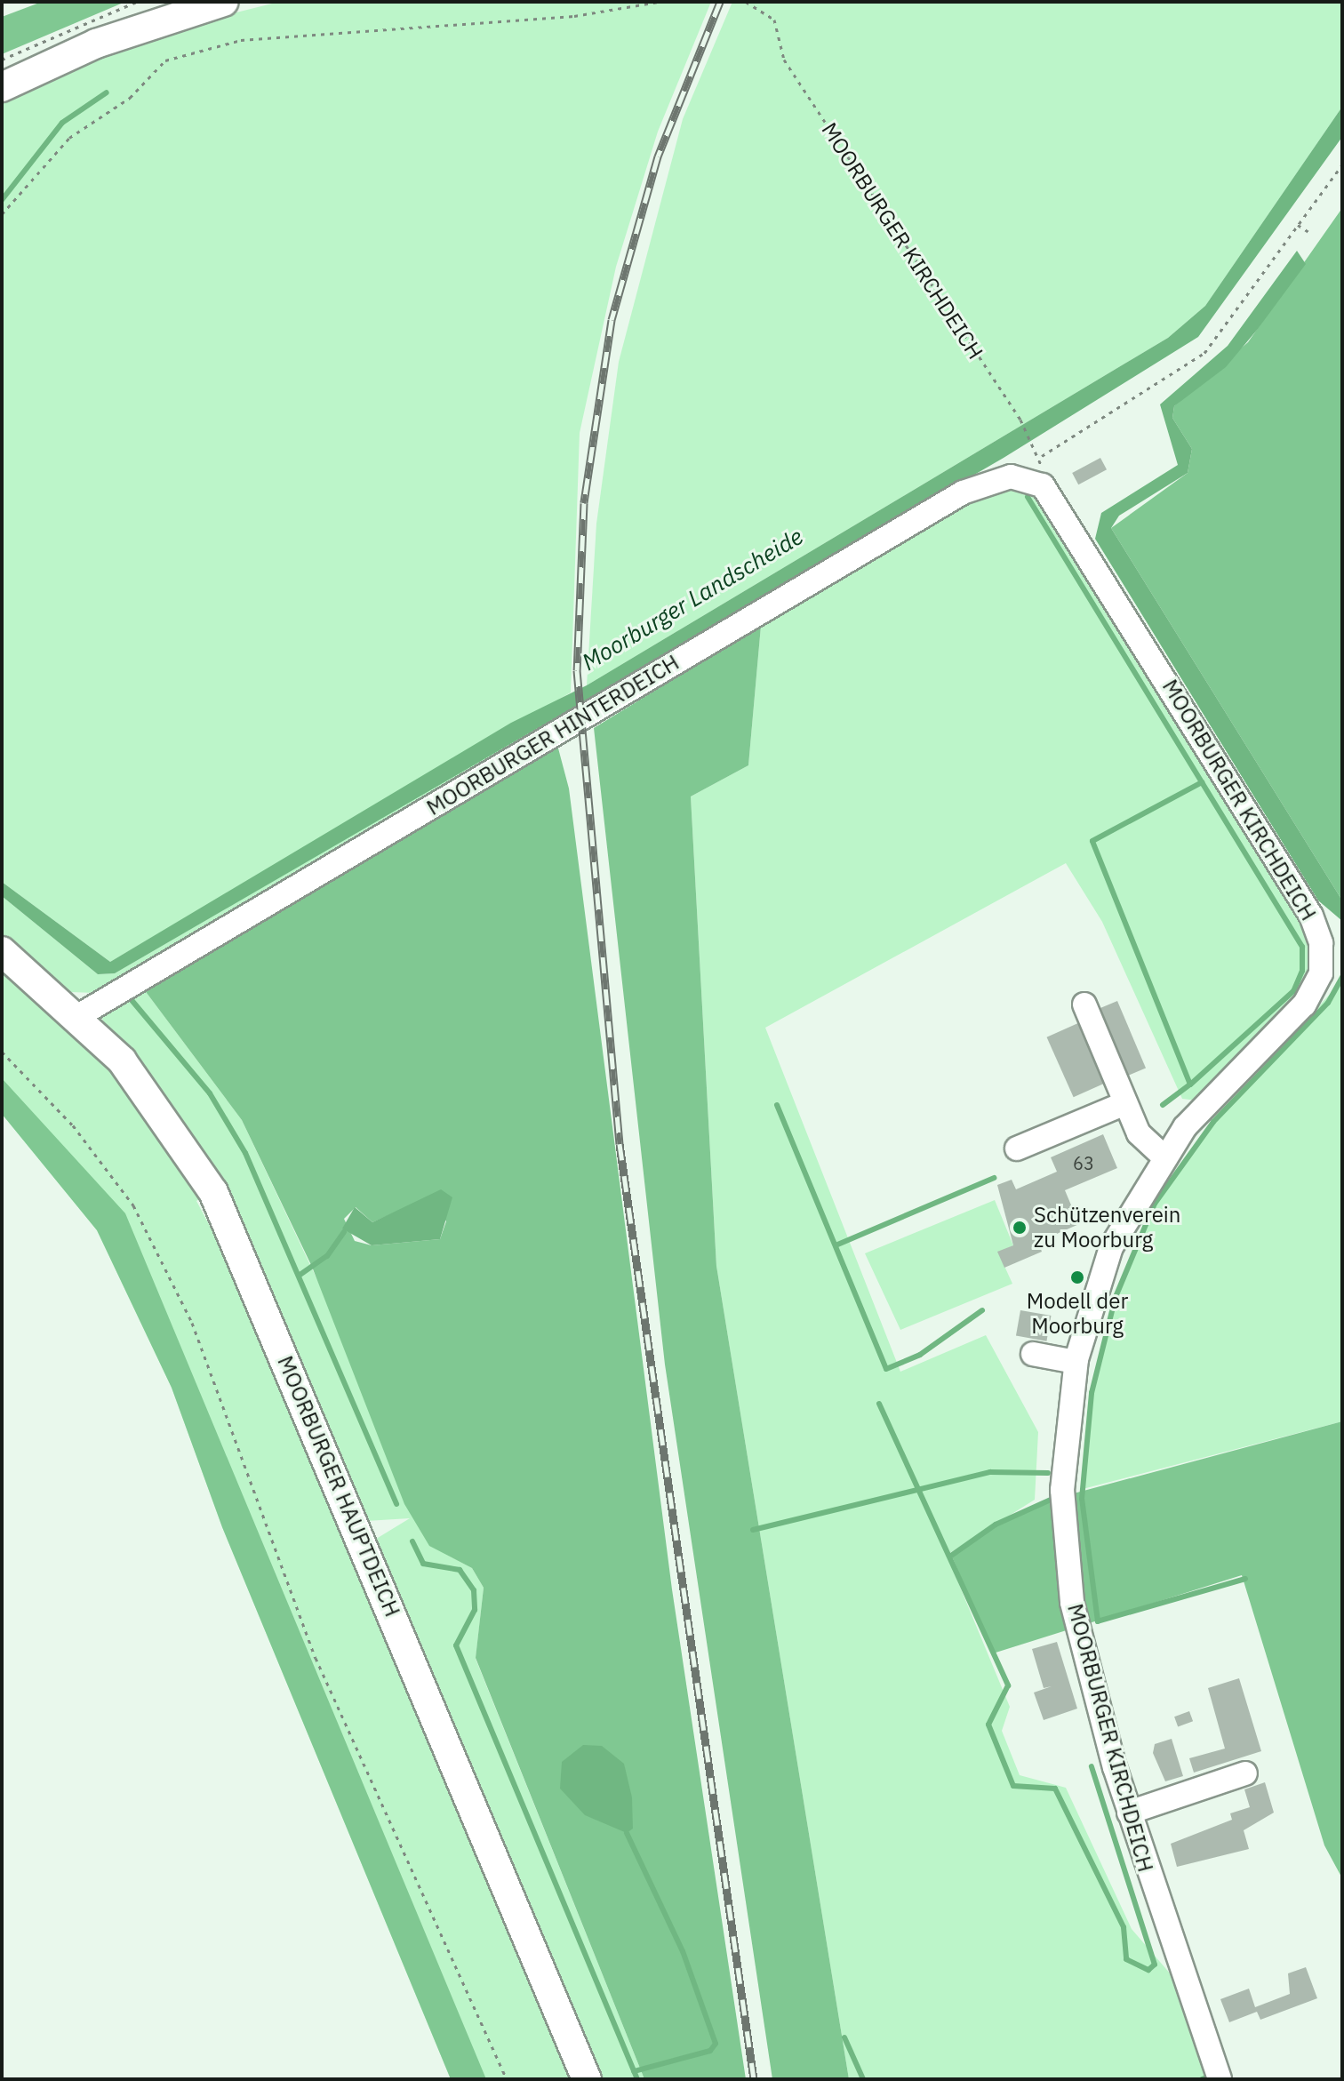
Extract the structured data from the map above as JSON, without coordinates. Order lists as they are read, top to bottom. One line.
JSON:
{"streets":{"main road":["MOORBURGER HAUPTDEICH"],"street":["MOORBURGER KIRCHDEICH","MOORBURGER HINTERDEICH"]},"crossings":[["MOORBURGER KIRCHDEICH","MOORBURGER HINTERDEICH"],["MOORBURGER HINTERDEICH","MOORBURGER HAUPTDEICH"]],"water":["Moorburger Landscheide"],"places":["Schützenverein zu Moorburg","Modell der Moorburg"],"house_numbers":["63"]}
